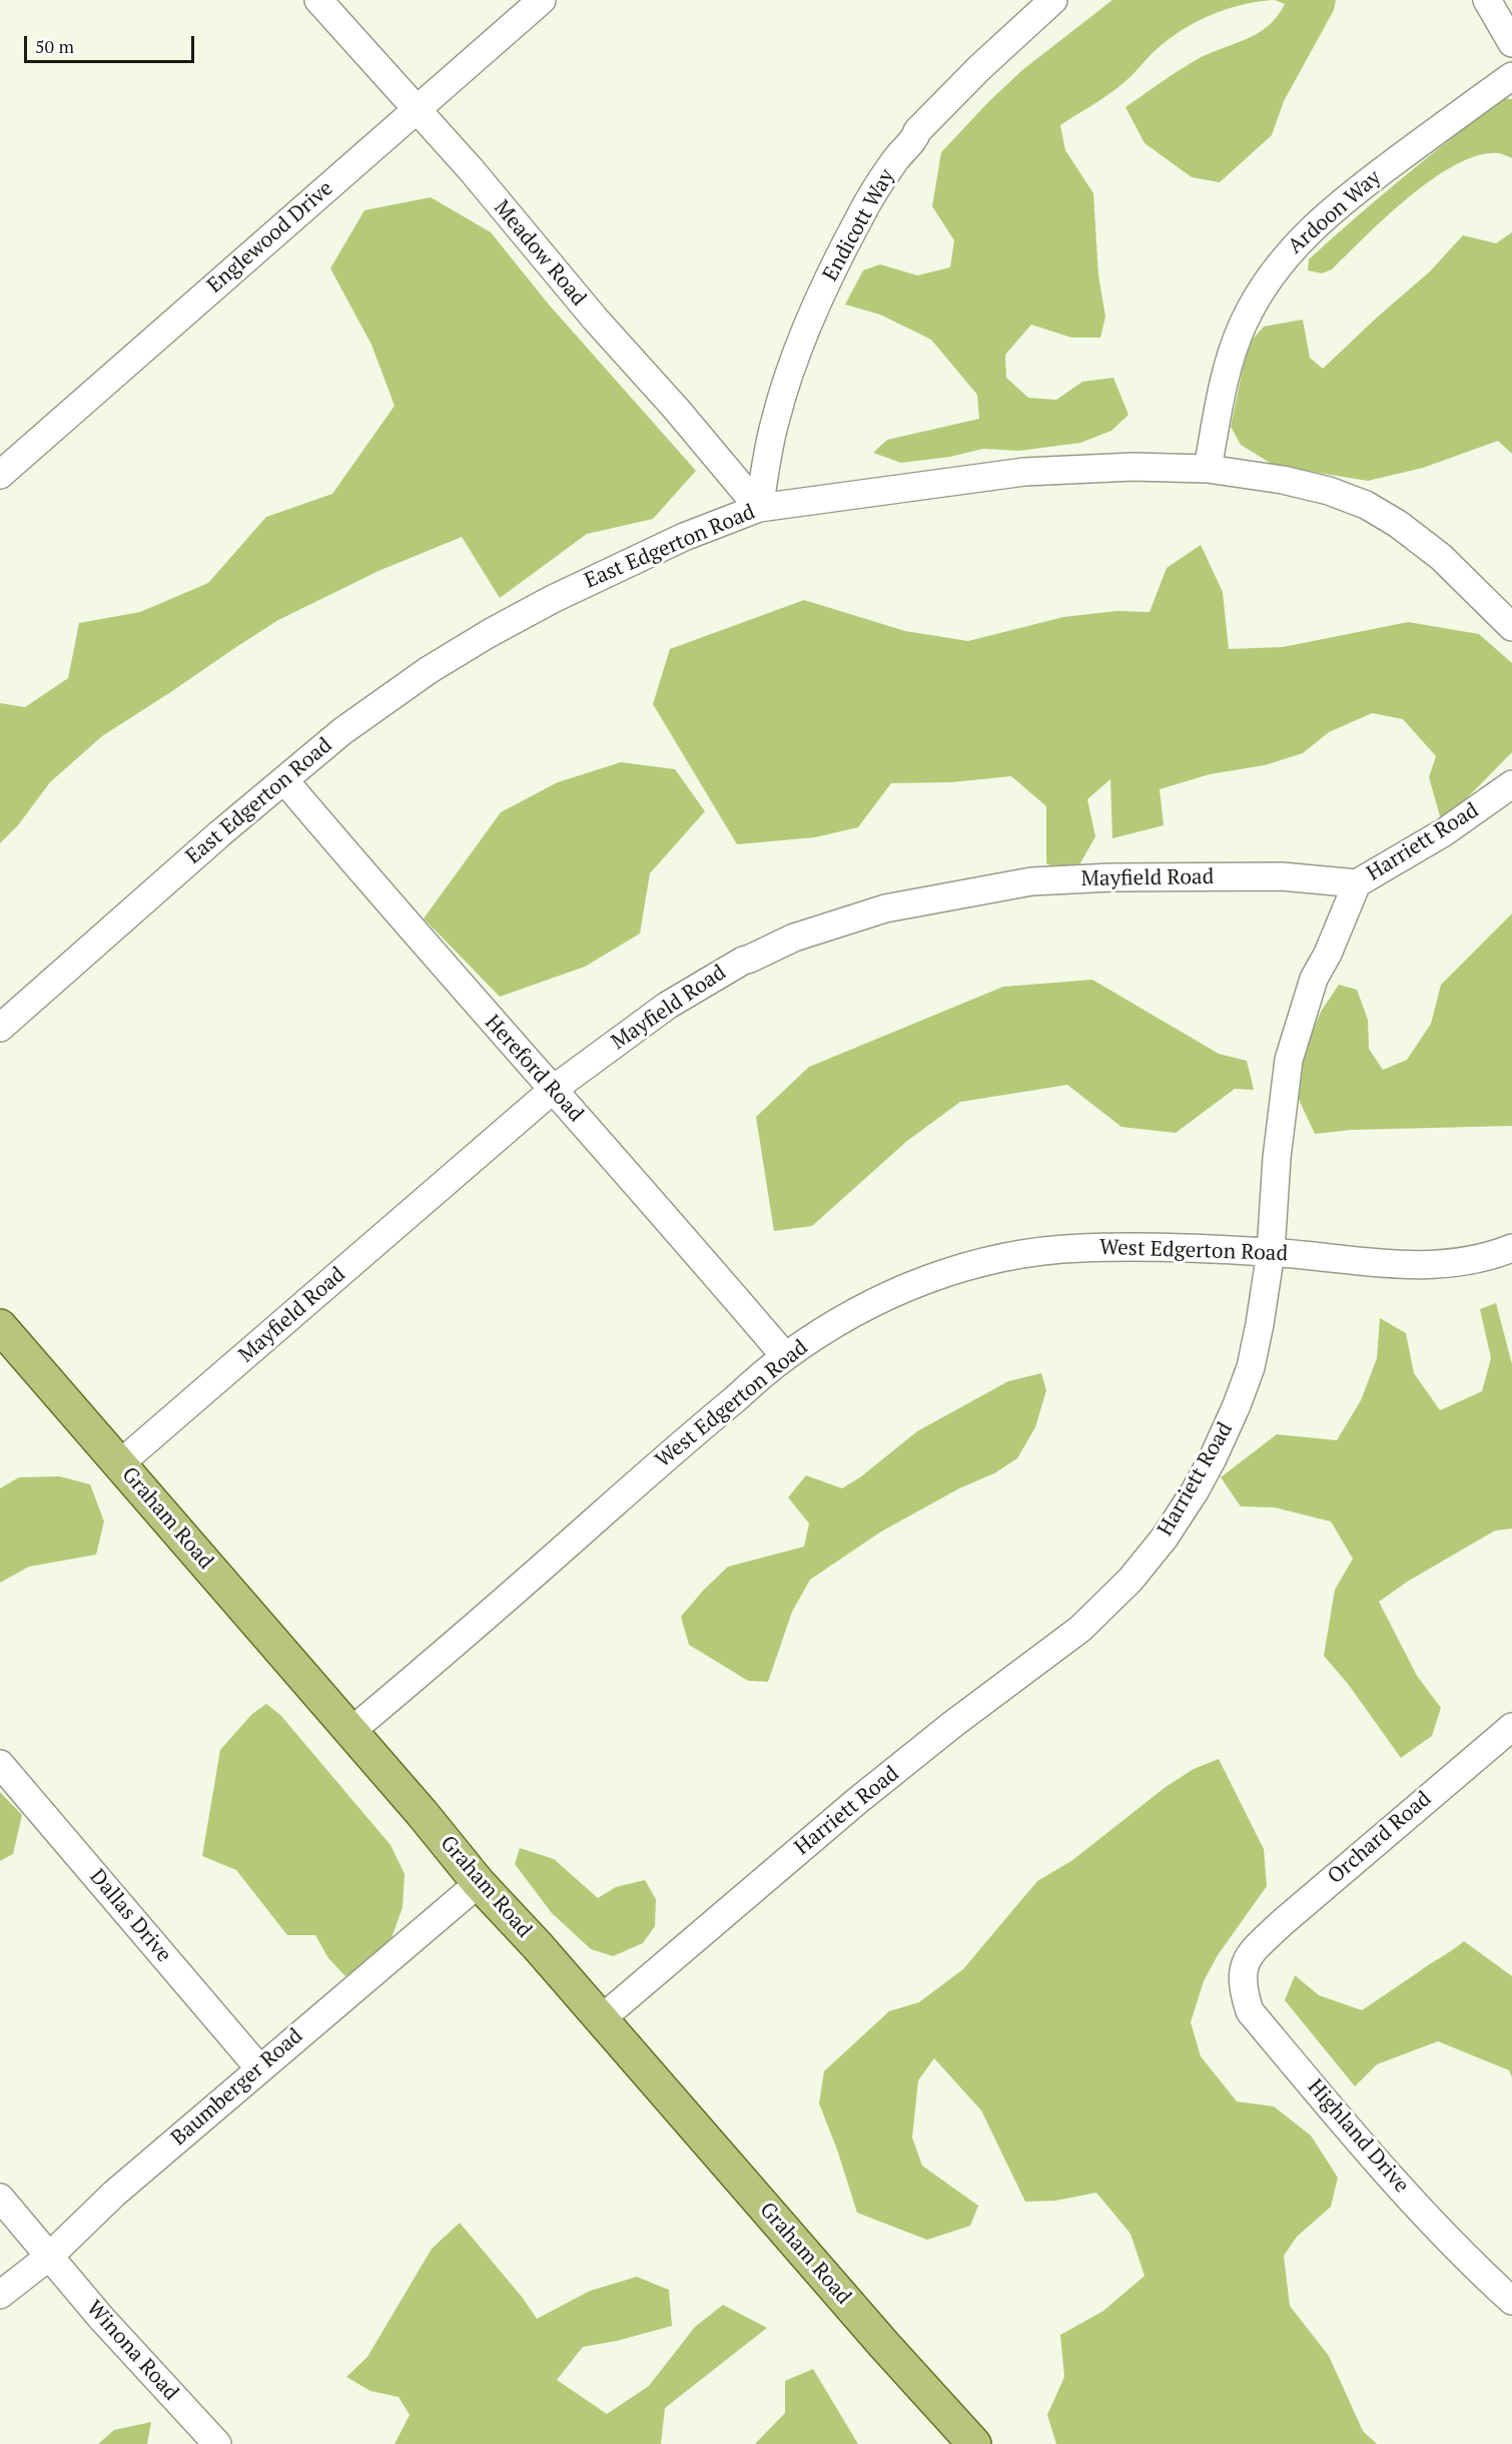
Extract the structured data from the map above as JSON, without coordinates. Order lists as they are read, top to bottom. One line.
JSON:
{"streets":{"main road":["Graham Road"],"street":["Ardoon Way","Endicott Way","Englewood Drive","Meadow Road","East Edgerton Road","Harriett Road","Mayfield Road","Hereford Road","West Edgerton Road","Orchard Road","Dallas Drive","Baumberger Road","Highland Drive","Winona Road"]},"crossings":[["Ardoon Way","East Edgerton Road"],["Endicott Way","Meadow Road"],["Endicott Way","East Edgerton Road"],["Englewood Drive","Meadow Road"],["Meadow Road","East Edgerton Road"],["East Edgerton Road","Hereford Road"],["Harriett Road","Mayfield Road"],["Harriett Road","West Edgerton Road"],["Harriett Road","Graham Road"],["Mayfield Road","Hereford Road"],["Mayfield Road","Graham Road"],["Hereford Road","West Edgerton Road"],["West Edgerton Road","Graham Road"],["Graham Road","Baumberger Road"],["Orchard Road","Highland Drive"],["Dallas Drive","Baumberger Road"],["Baumberger Road","Winona Road"]],"scale_bar":"50 m"}
